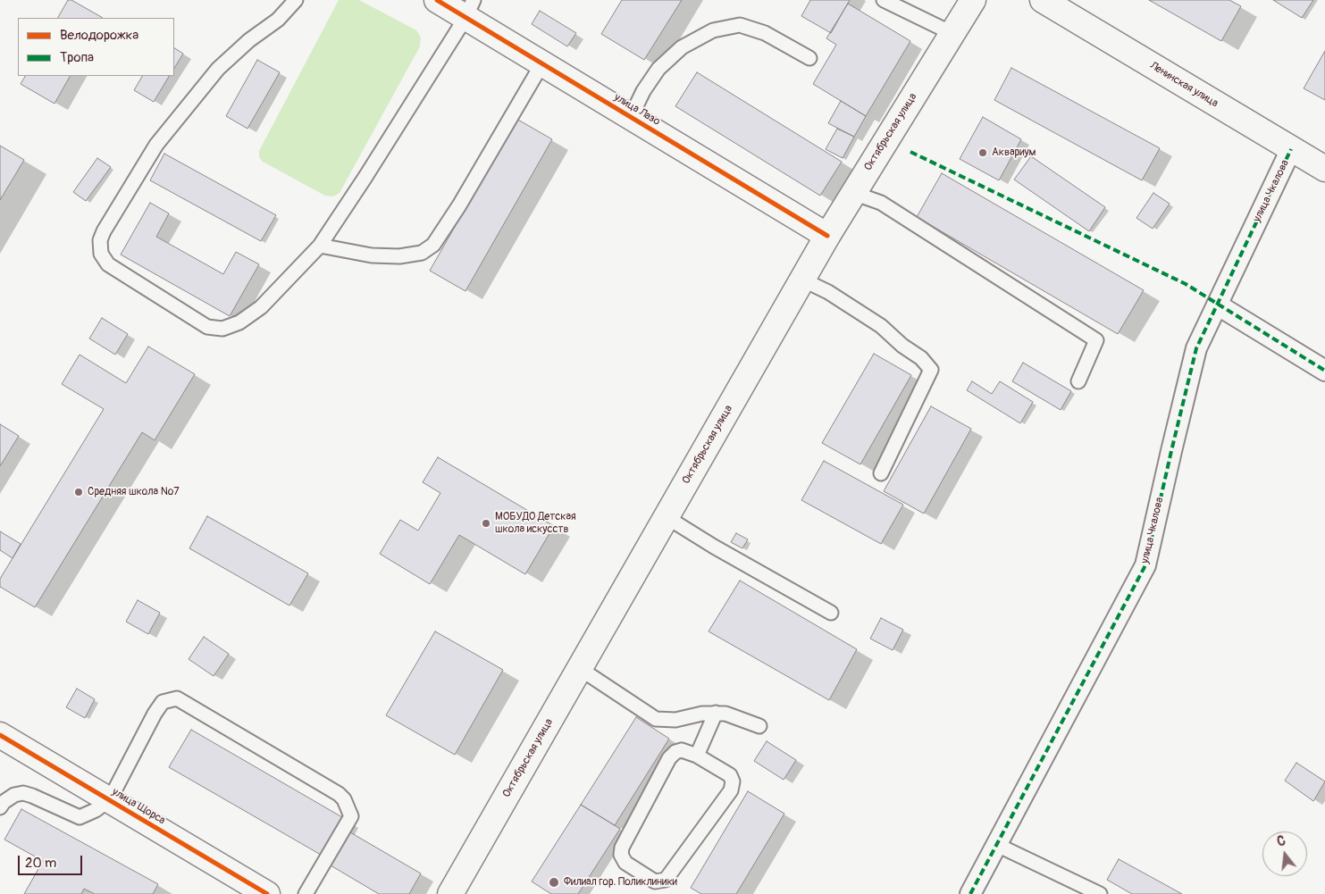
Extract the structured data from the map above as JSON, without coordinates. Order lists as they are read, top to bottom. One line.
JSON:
{"streets":{"main road":["Ленинская улица","улица Лазо","Октябрьская улица","улица Щорса"],"street":["улица Чкалова"]},"crossings":[["Ленинская улица","улица Чкалова"],["улица Лазо","Октябрьская улица"]],"places":["Аквариум","Средняя школа №7","МОБУДО Детская школа искусcтв","Филиал гор. Поликлиники"],"legend":["Велодорожка","Тропа"],"scale_bar":"20 m","north":"top"}
